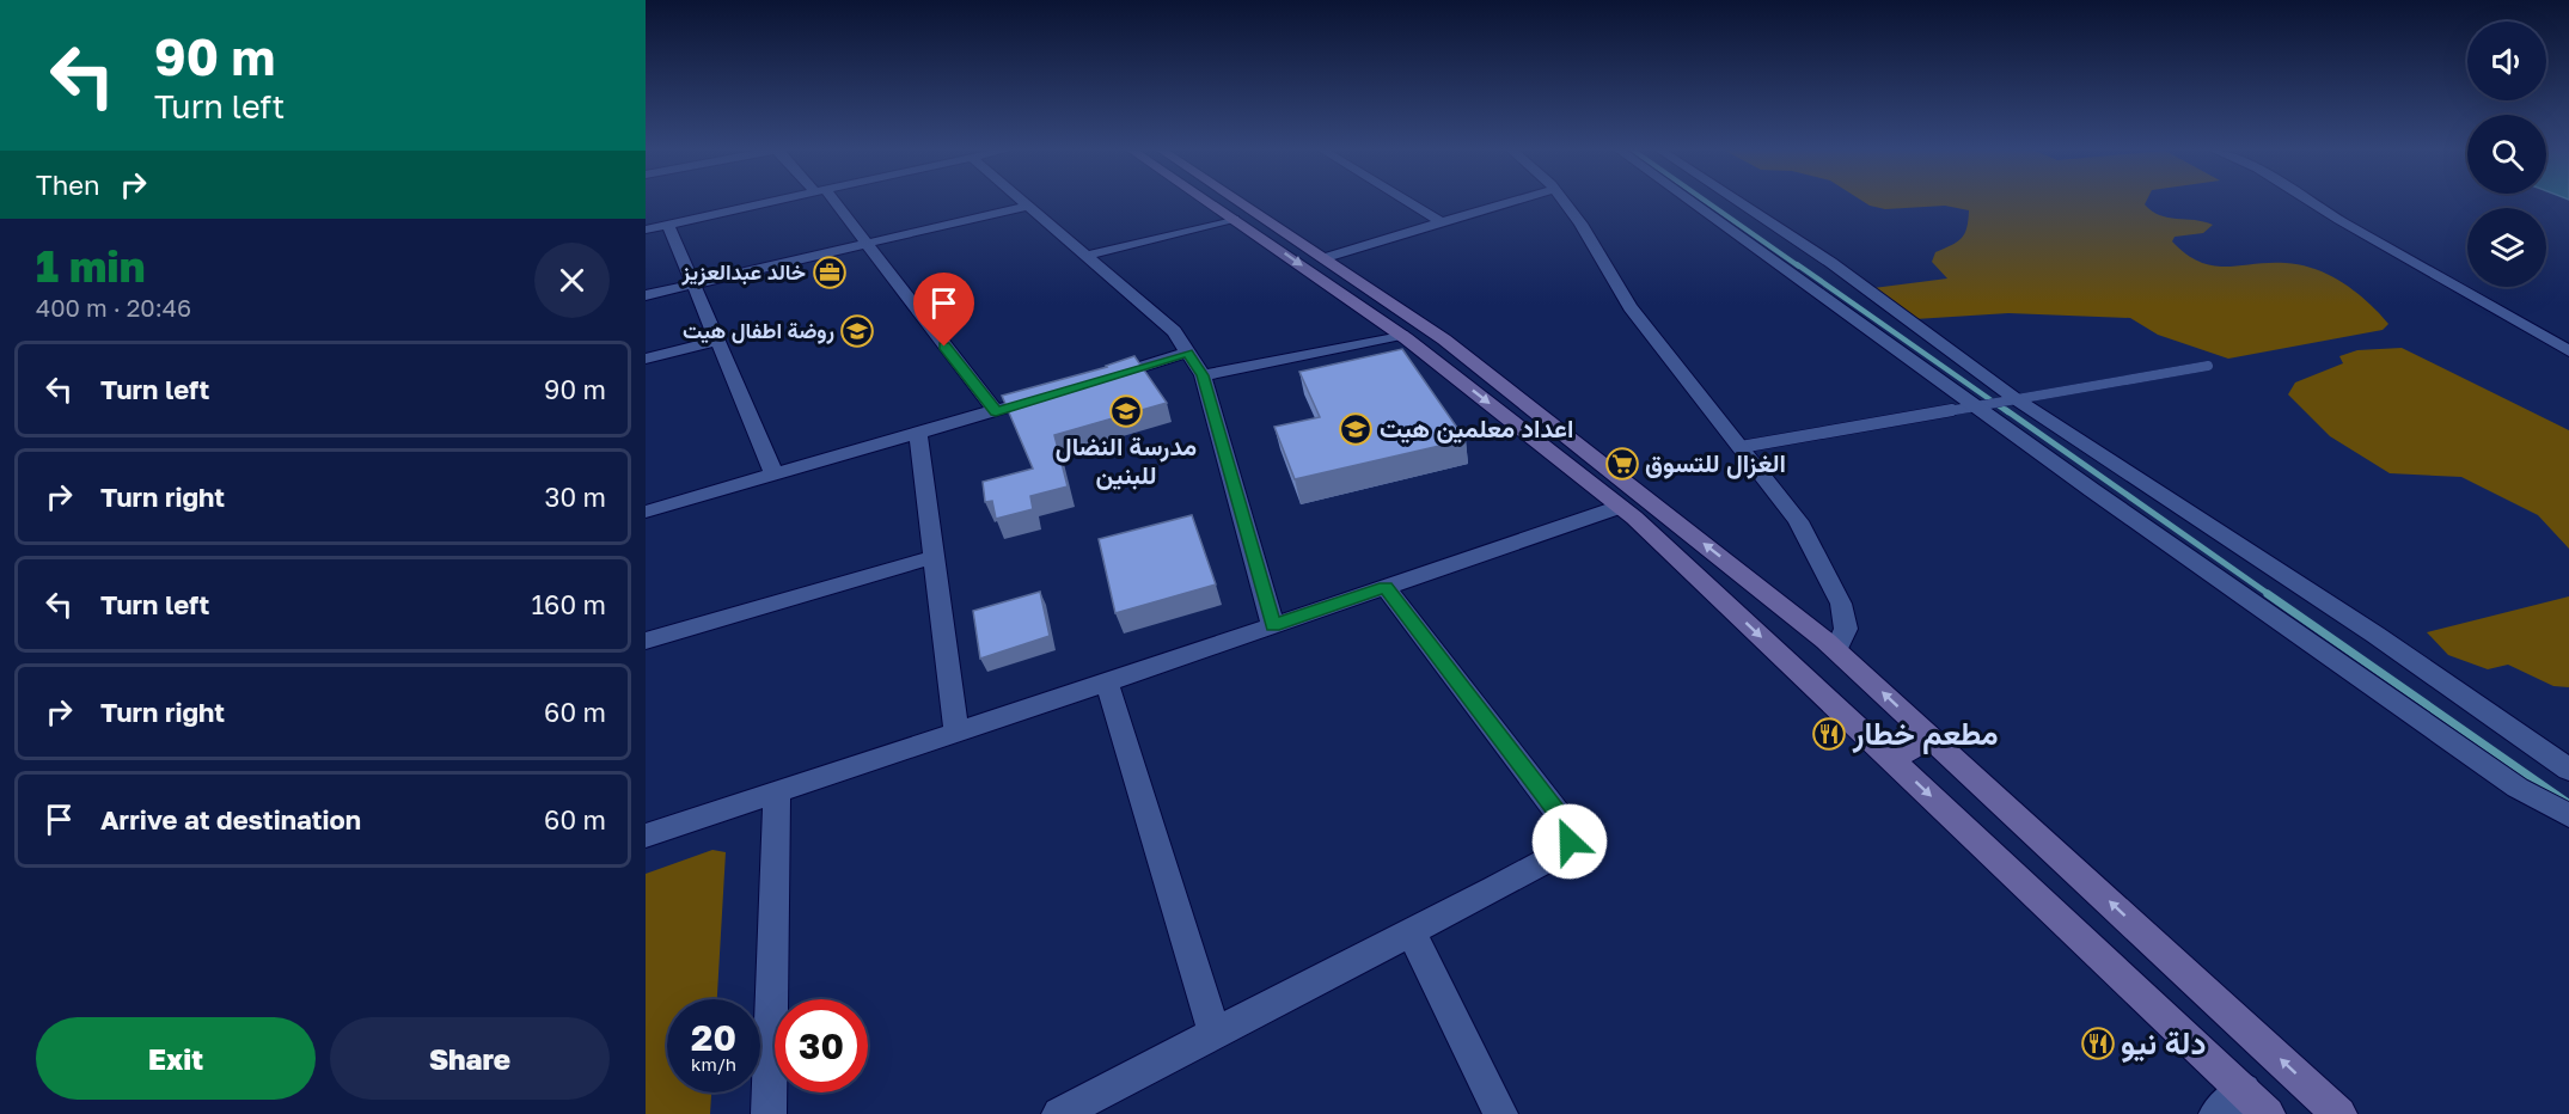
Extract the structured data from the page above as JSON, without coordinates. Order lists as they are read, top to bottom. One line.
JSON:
{"places":{"office":["خالد عبدالعزيز"],"school or university":["روضة اطفال هيت","مدرسة النضال للبنين","اعداد معلمين هيت"],"supermarket":["الغزال للتسوق"],"restaurant":["مطعم خطار","دلة نيو"]},"page":{"turn":["90 m","Turn left"],"then":"Then","heading":["1 min","400 m · 20:46"],"list":[{"name":"Turn left","value":"90 m"},{"name":"Turn right","value":"30 m"},{"name":"Turn left","value":"160 m"},{"name":"Turn right","value":"60 m"},{"name":"Arrive at destination","value":"60 m"}],"speed":"20 km/h","limit":"30","buttons":["Exit","Share"]}}
